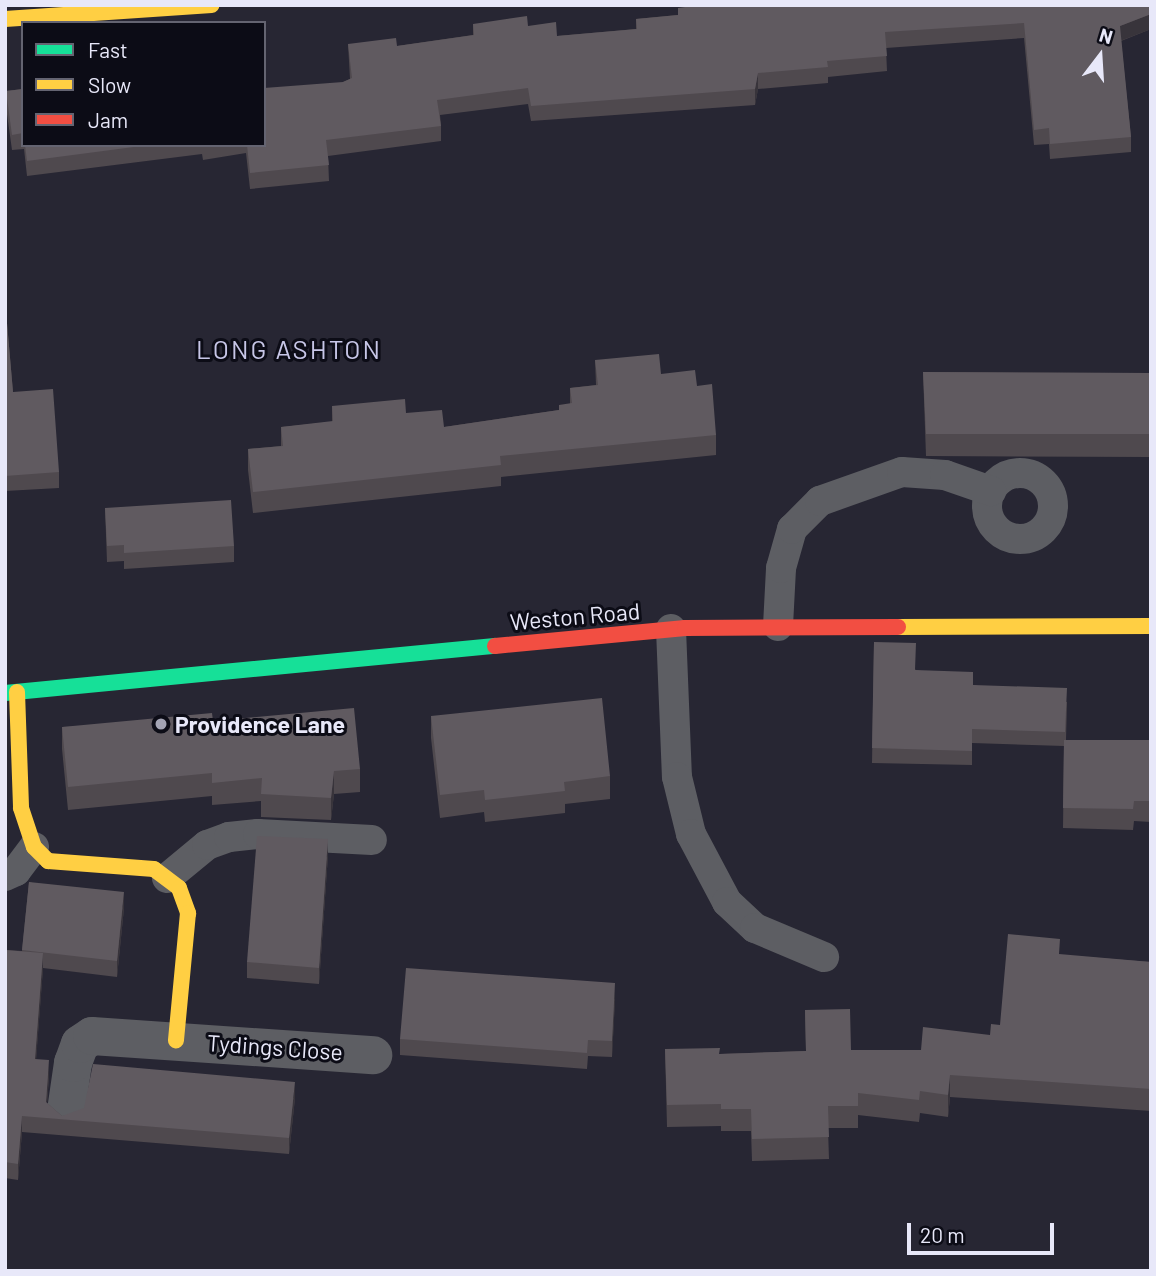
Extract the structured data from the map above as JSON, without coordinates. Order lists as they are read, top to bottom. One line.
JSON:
{"streets":{"street":["Weston Road","Tydings Close"]},"districts":["LONG ASHTON"],"places":["Providence Lane"],"legend":["Fast","Slow","Jam"],"scale_bar":"20 m","north":"top"}
